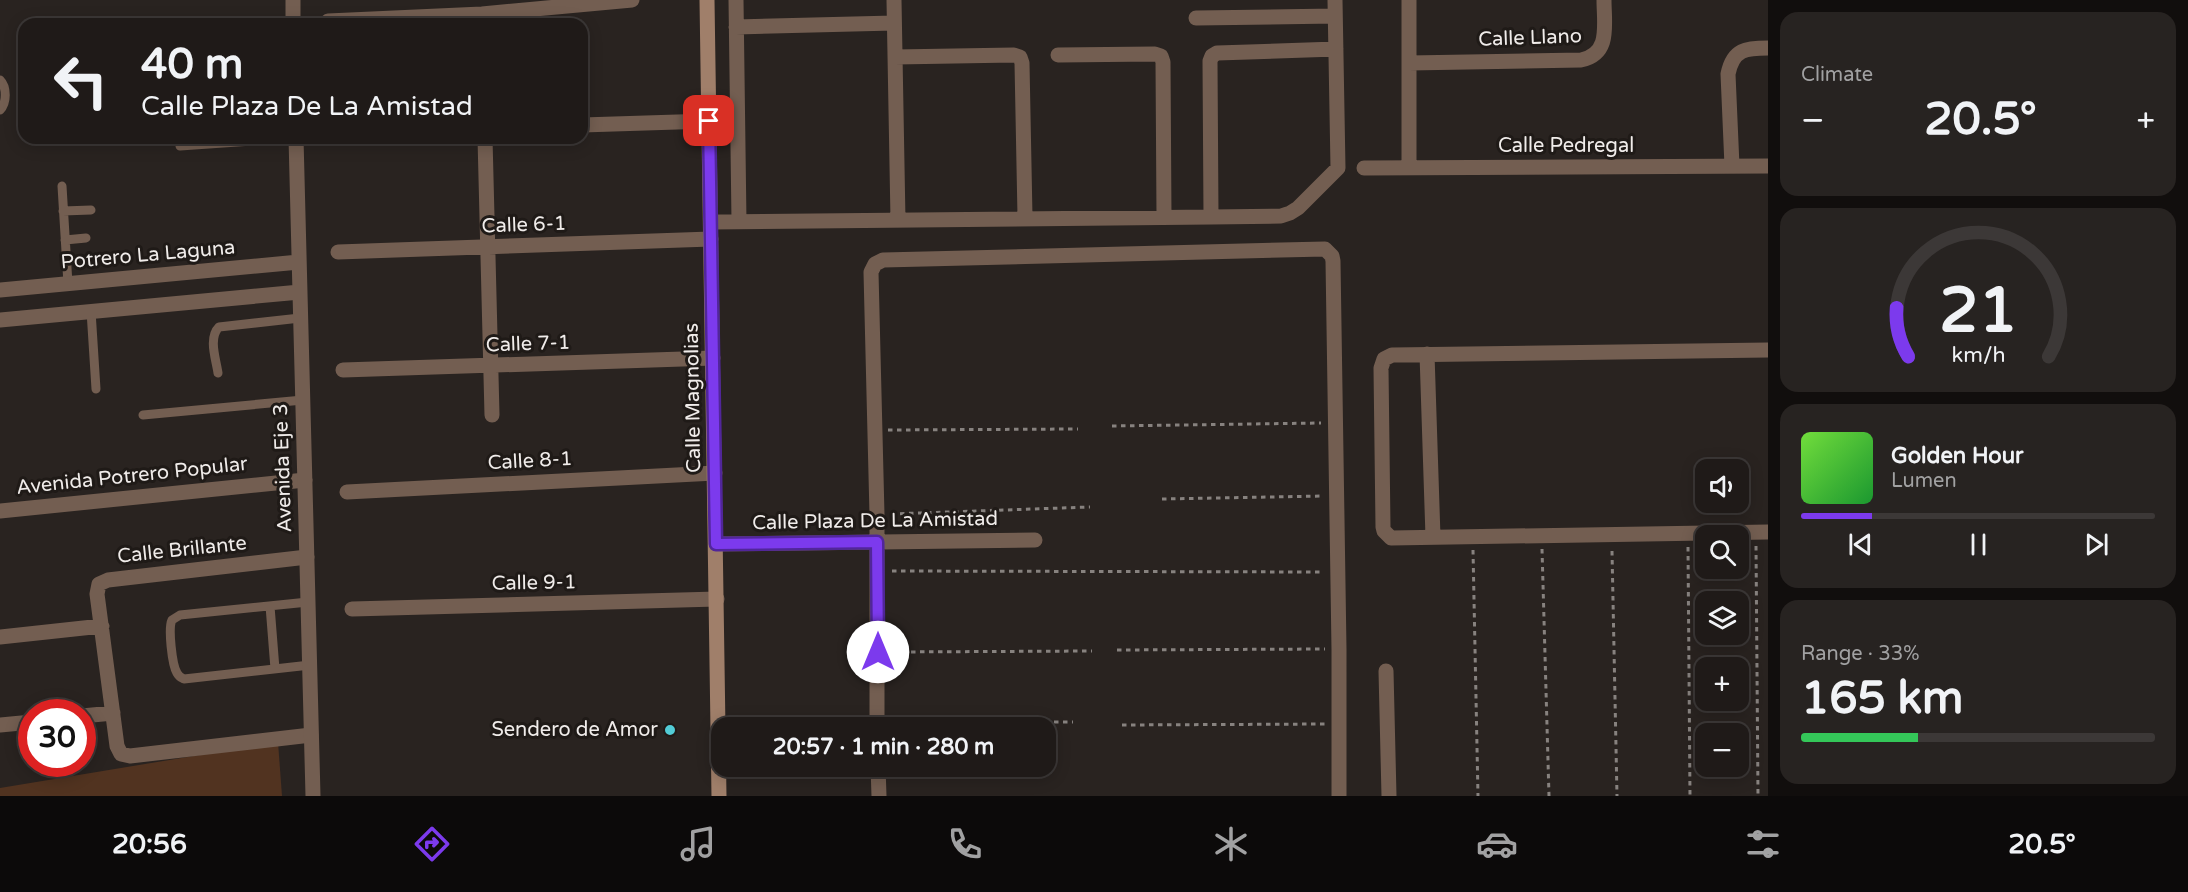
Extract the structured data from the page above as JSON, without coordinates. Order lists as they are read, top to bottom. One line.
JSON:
{"streets":{"main road":["Calle Magnolias"],"street":["Calle Llano","Calle Pedregal","Calle 6-1","Potrero La Laguna","Calle 7-1","Calle 8-1","Avenida Eje 3","Avenida Potrero Popular","Calle Plaza De La Amistad","Calle Brillante","Calle 9-1"]},"crossings":[["Calle 6-1","Calle Magnolias"],["Potrero La Laguna","Avenida Eje 3"],["Calle 7-1","Calle Magnolias"],["Calle Magnolias","Calle 8-1"],["Calle Magnolias","Calle Plaza De La Amistad"],["Calle Magnolias","Calle 9-1"],["Avenida Eje 3","Avenida Potrero Popular"],["Avenida Eje 3","Calle Brillante"]],"places":["Sendero de Amor"],"page":{"tile":["Climate",["Range · 33%","165 km"]],"turn":["40 m","Calle Plaza De La Amistad"],"heat":["−","20.5°","+"],"song":["Golden Hour","Lumen"],"map_buttons":["+","−"],"limit":"30","trip":"20:57 · 1 min · 280 m","tabs":["20:56","20.5°"],"gauge":["21","km/h"]}}
